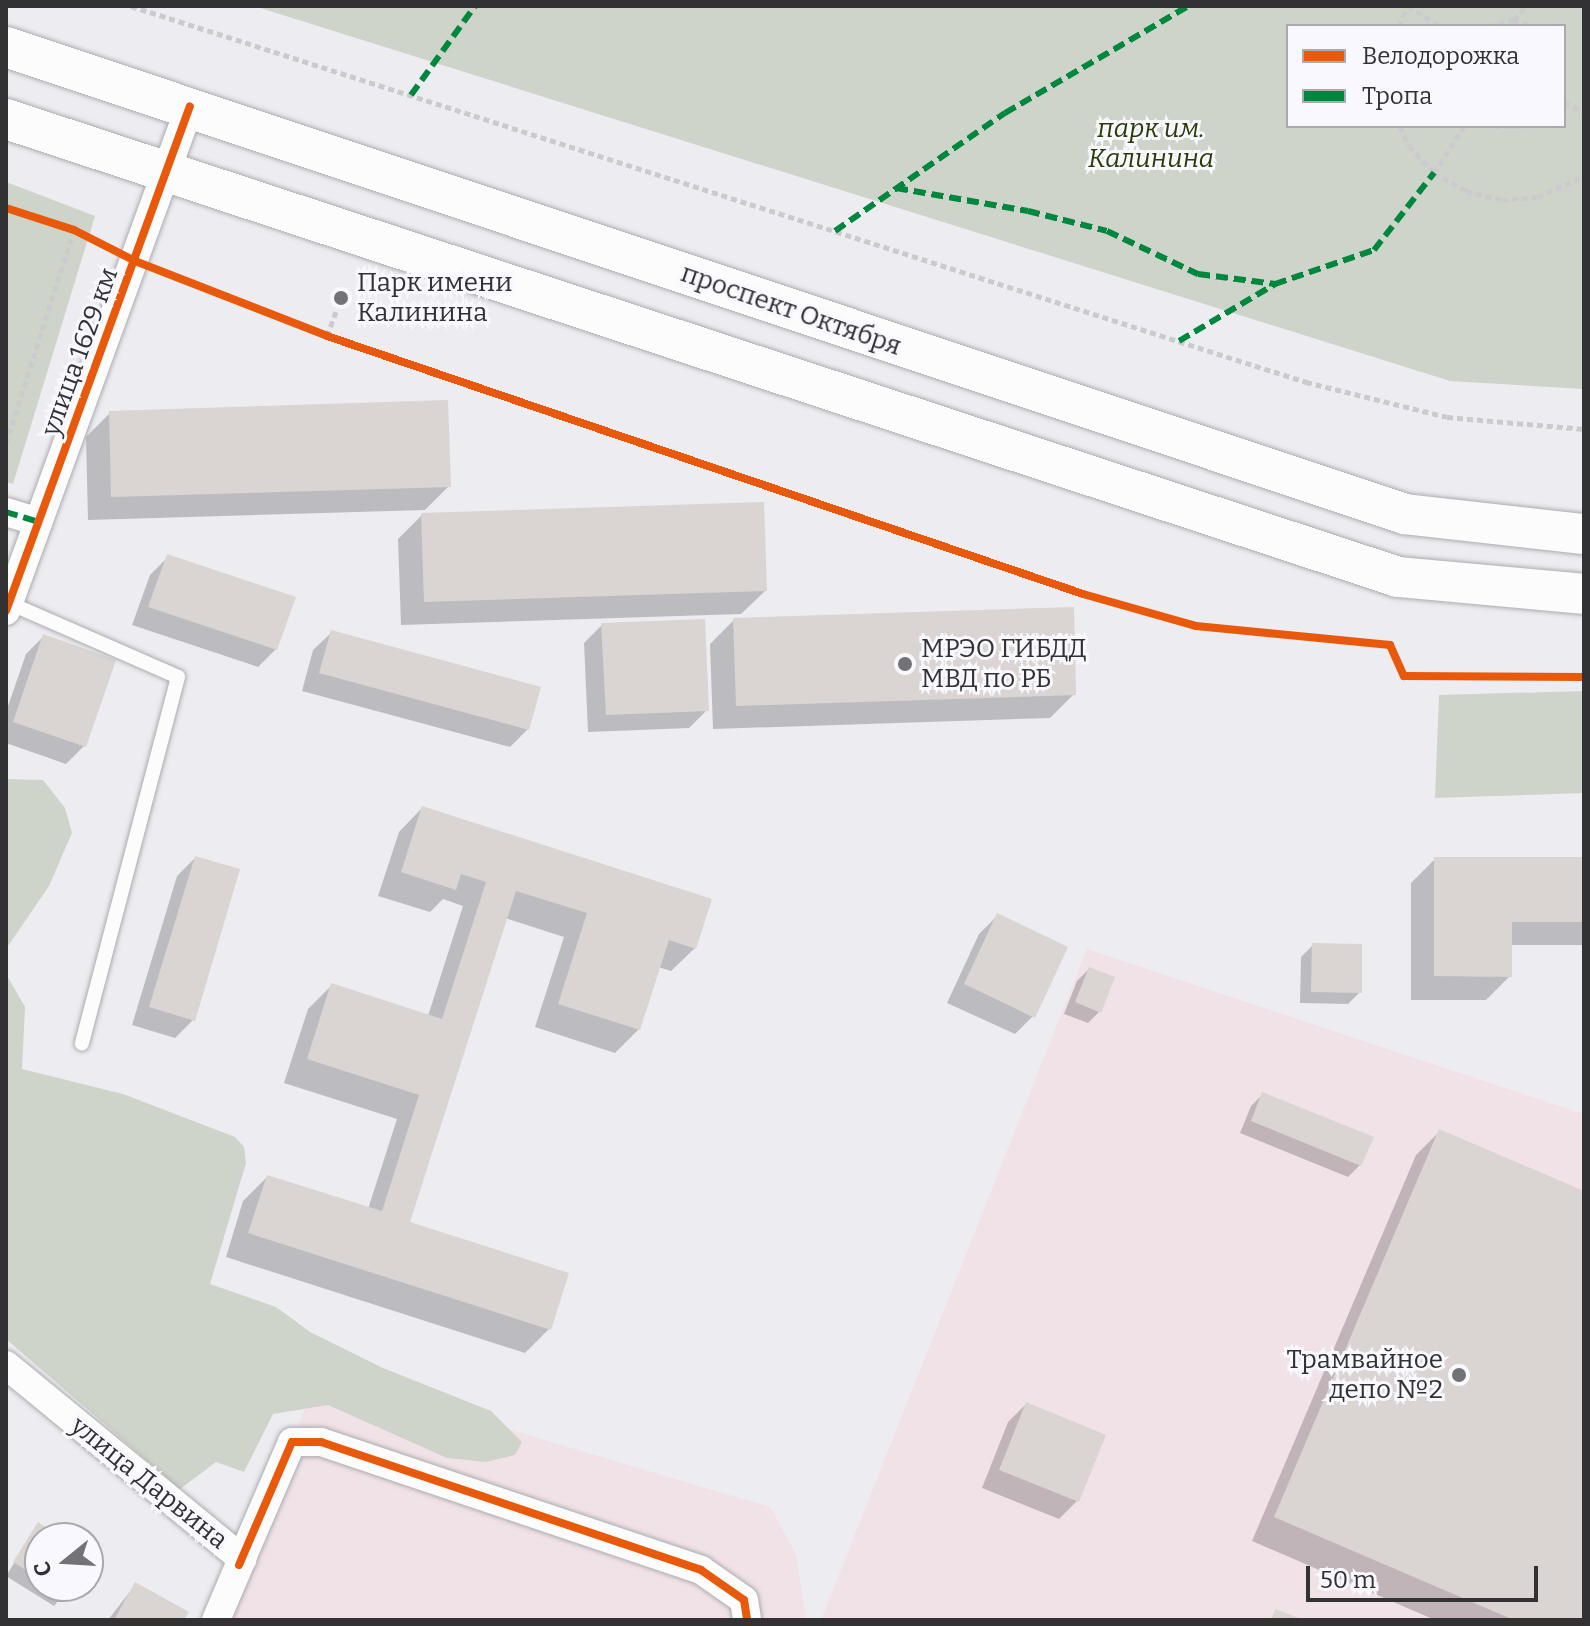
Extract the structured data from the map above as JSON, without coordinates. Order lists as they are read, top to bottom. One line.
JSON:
{"streets":{"main road":["проспект Октября"],"street":["улица 1629 км","улица Дарвина"]},"crossings":[["проспект Октября","улица 1629 км"]],"parks":["парк им. Калинина"],"places":["Парк имени Калинина","МРЭО ГИБДД МВД по РБ","Трамвайное депо №2"],"legend":["Велодорожка","Тропа"],"scale_bar":"50 m","north":"left"}
